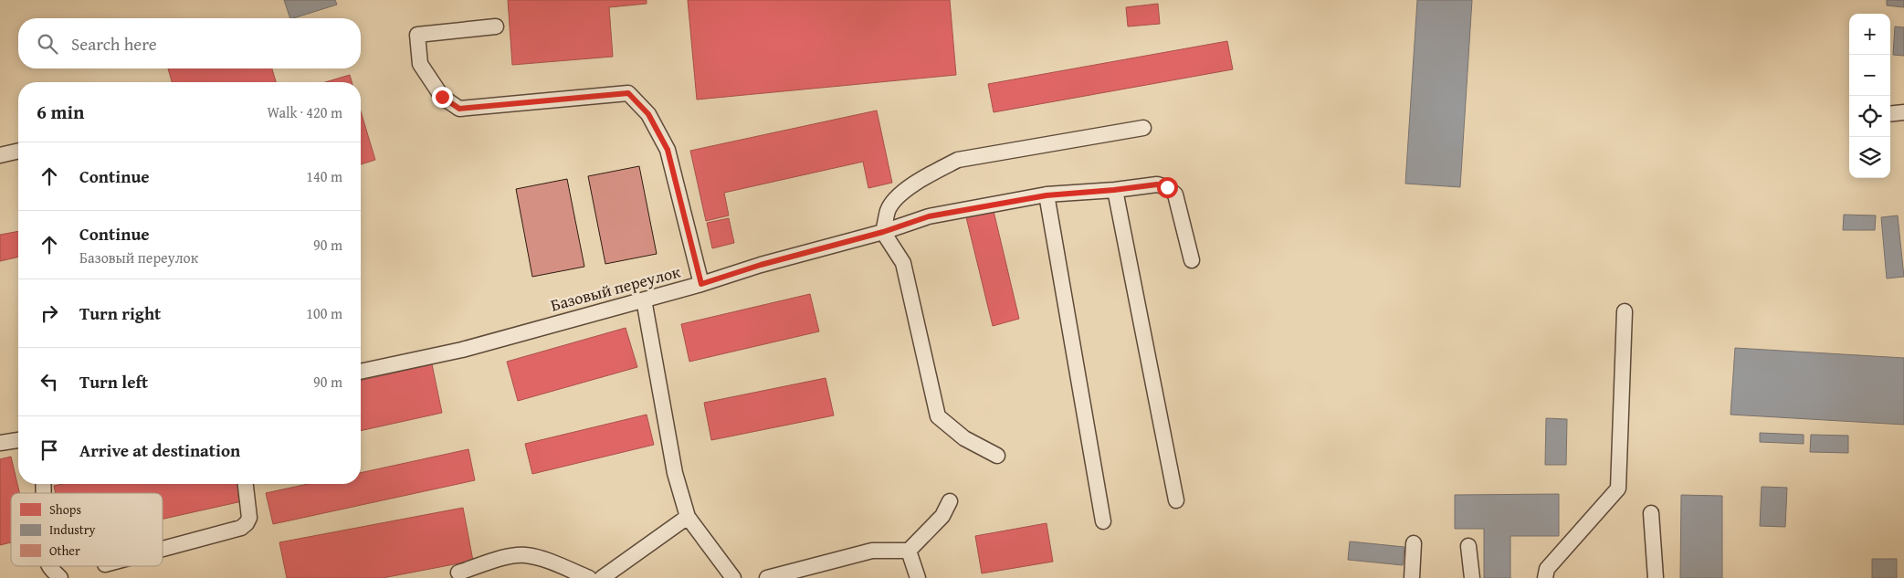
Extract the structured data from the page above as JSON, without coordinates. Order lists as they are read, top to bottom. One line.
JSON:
{"streets":{"street":["Базовый переулок"]},"legend":["Shops","Industry","Other"],"page":{"map_buttons":["+","−"],"search":"Search here","heading":["6 min","Walk · 420 m"],"list":[["Continue","140 m"],["Continue","Базовый переулок","90 m"],["Turn right","100 m"],["Turn left","90 m"],"Arrive at destination"]}}
